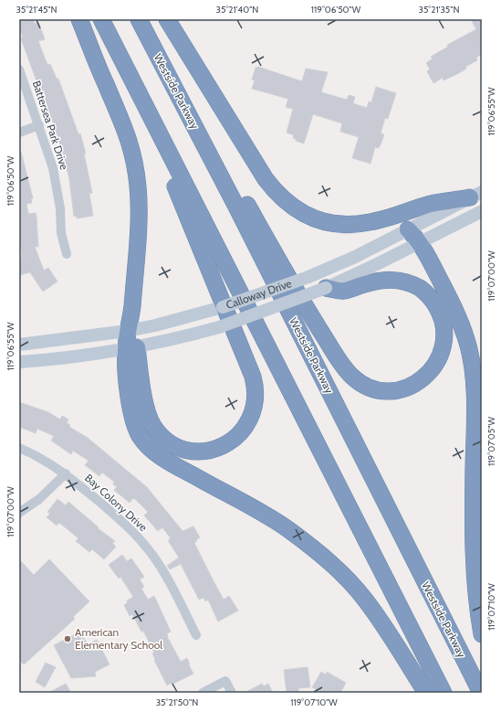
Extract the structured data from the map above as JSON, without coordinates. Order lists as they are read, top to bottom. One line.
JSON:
{"streets":{"highway":["Westside Parkway"],"main road":["Calloway Drive"],"street":["Battersea Park Drive","Bay Colony Drive"]},"places":["American Elementary School"],"coordinates":["35°21'45\"N","35°21'40\"N","119°06'50\"W","35°21'35\"N","119°06'55\"W","119°07'00\"W","119°07'05\"W","119°07'10\"W","35°21'50\"N"]}
